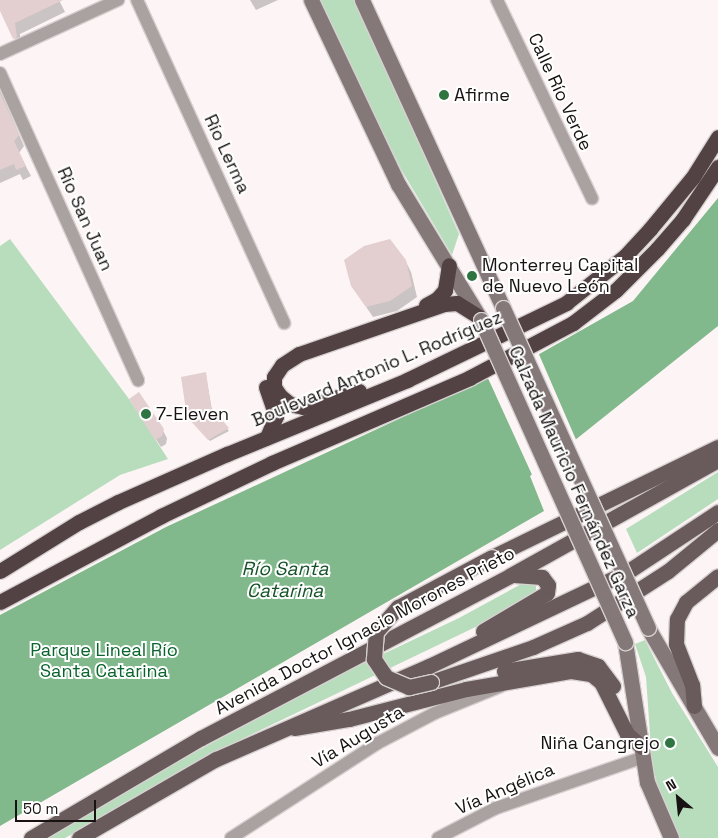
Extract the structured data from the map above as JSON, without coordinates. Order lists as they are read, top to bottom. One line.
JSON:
{"streets":{"highway":["Boulevard Antonio L. Rodríguez"],"main road":["Calzada Mauricio Fernández Garza","Avenida Doctor Ignacio Morones Prieto"],"street":["Calle Río Verde","Río Lerma","Río San Juan","Vía Augusta","Vía Angélica"]},"crossings":[["Calzada Mauricio Fernández Garza","Vía Angélica"]],"water":["Río Santa Catarina"],"parks":["Parque Lineal Río Santa Catarina"],"places":["Afirme","Monterrey Capital de Nuevo León","7-Eleven","Niña Cangrejo"],"scale_bar":"50 m","north":"top left"}
